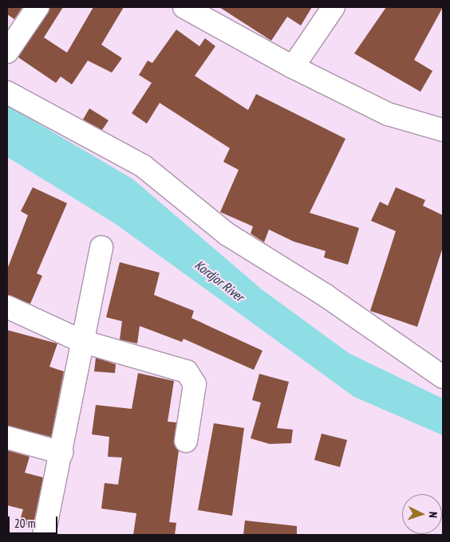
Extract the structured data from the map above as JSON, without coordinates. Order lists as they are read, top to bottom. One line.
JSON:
{"water":["Kordjor River"],"scale_bar":"20 m","north":"right"}
